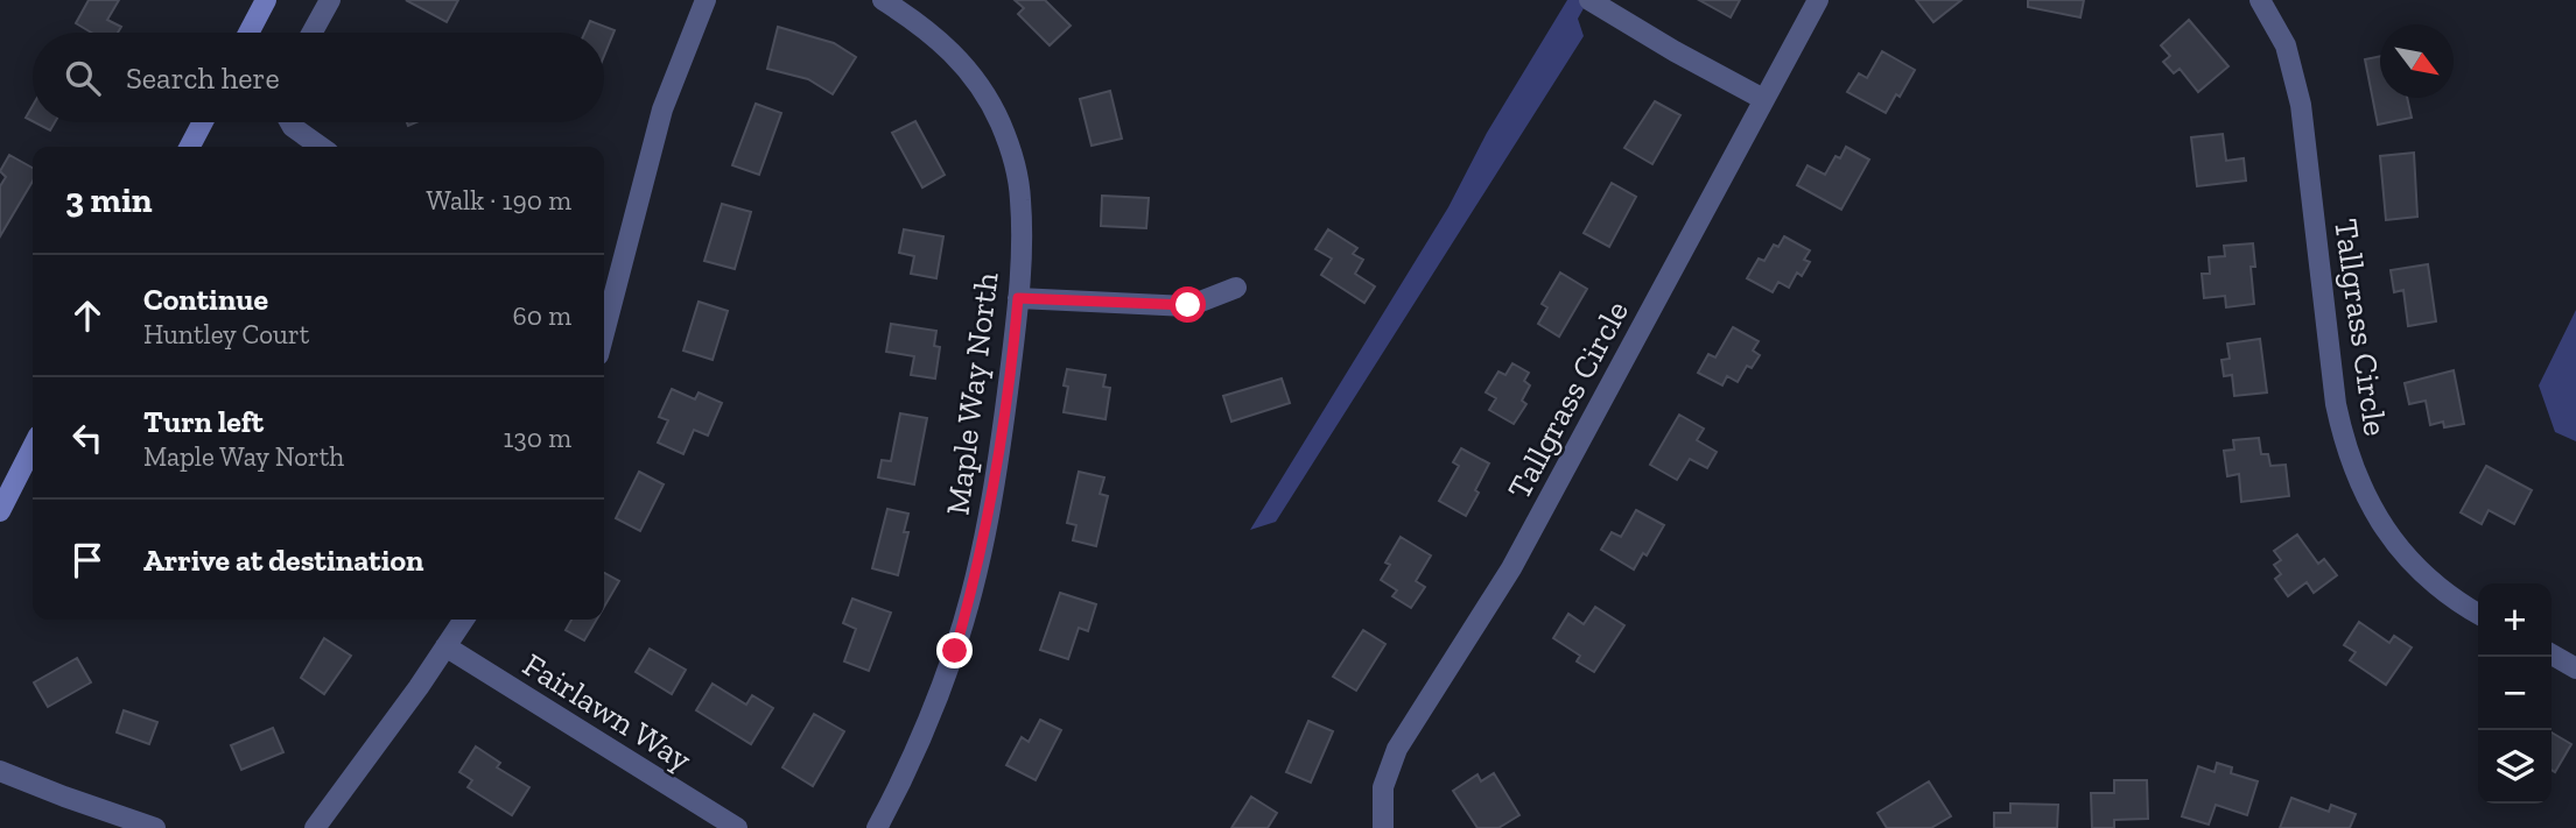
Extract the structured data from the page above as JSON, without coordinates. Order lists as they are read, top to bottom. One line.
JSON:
{"streets":{"street":["Tallgrass Circle","Maple Way North","Fairlawn Way"]},"north":"bottom right","page":{"search":"Search here","heading":["3 min","Walk · 190 m"],"list":[["Continue","Huntley Court","60 m"],["Turn left","Maple Way North","130 m"],"Arrive at destination"],"map_buttons":["+","−"]}}
